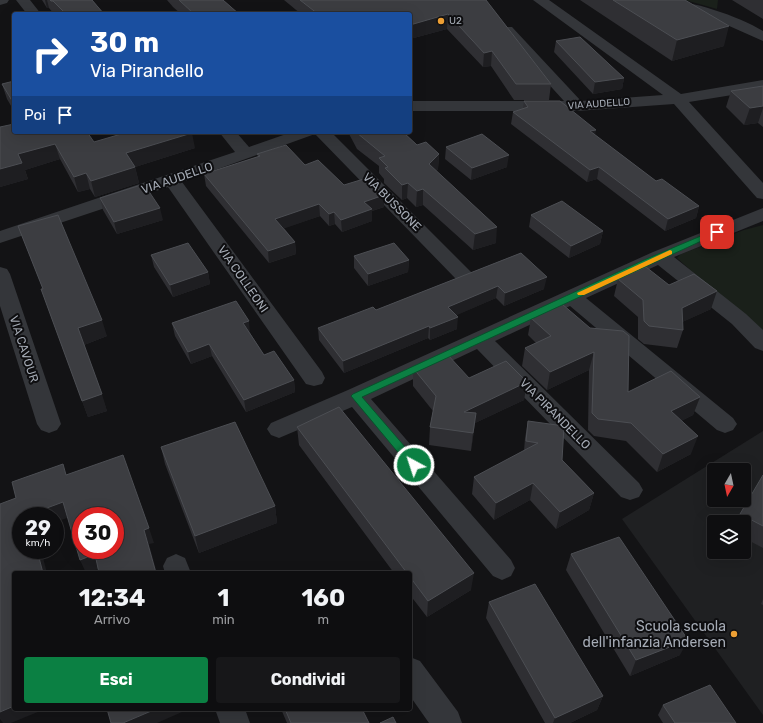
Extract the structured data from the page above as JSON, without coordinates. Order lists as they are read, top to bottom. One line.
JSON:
{"streets":{"street":["VIA AUDELLO","VIA BUSSONE","VIA COLLEONI","VIA CAVOUR","VIA PIRANDELLO"]},"crossings":[["VIA AUDELLO","VIA COLLEONI"]],"places":["U2","Scuola scuola dell'infanzia Andersen"],"north":"bottom","page":{"turn":["30 m","Via Pirandello"],"then":"Poi","speed":"29 km/h","limit":"30","eta":["12:34","Arrivo","1","min","160","m"],"buttons":["Esci","Condividi"]}}
